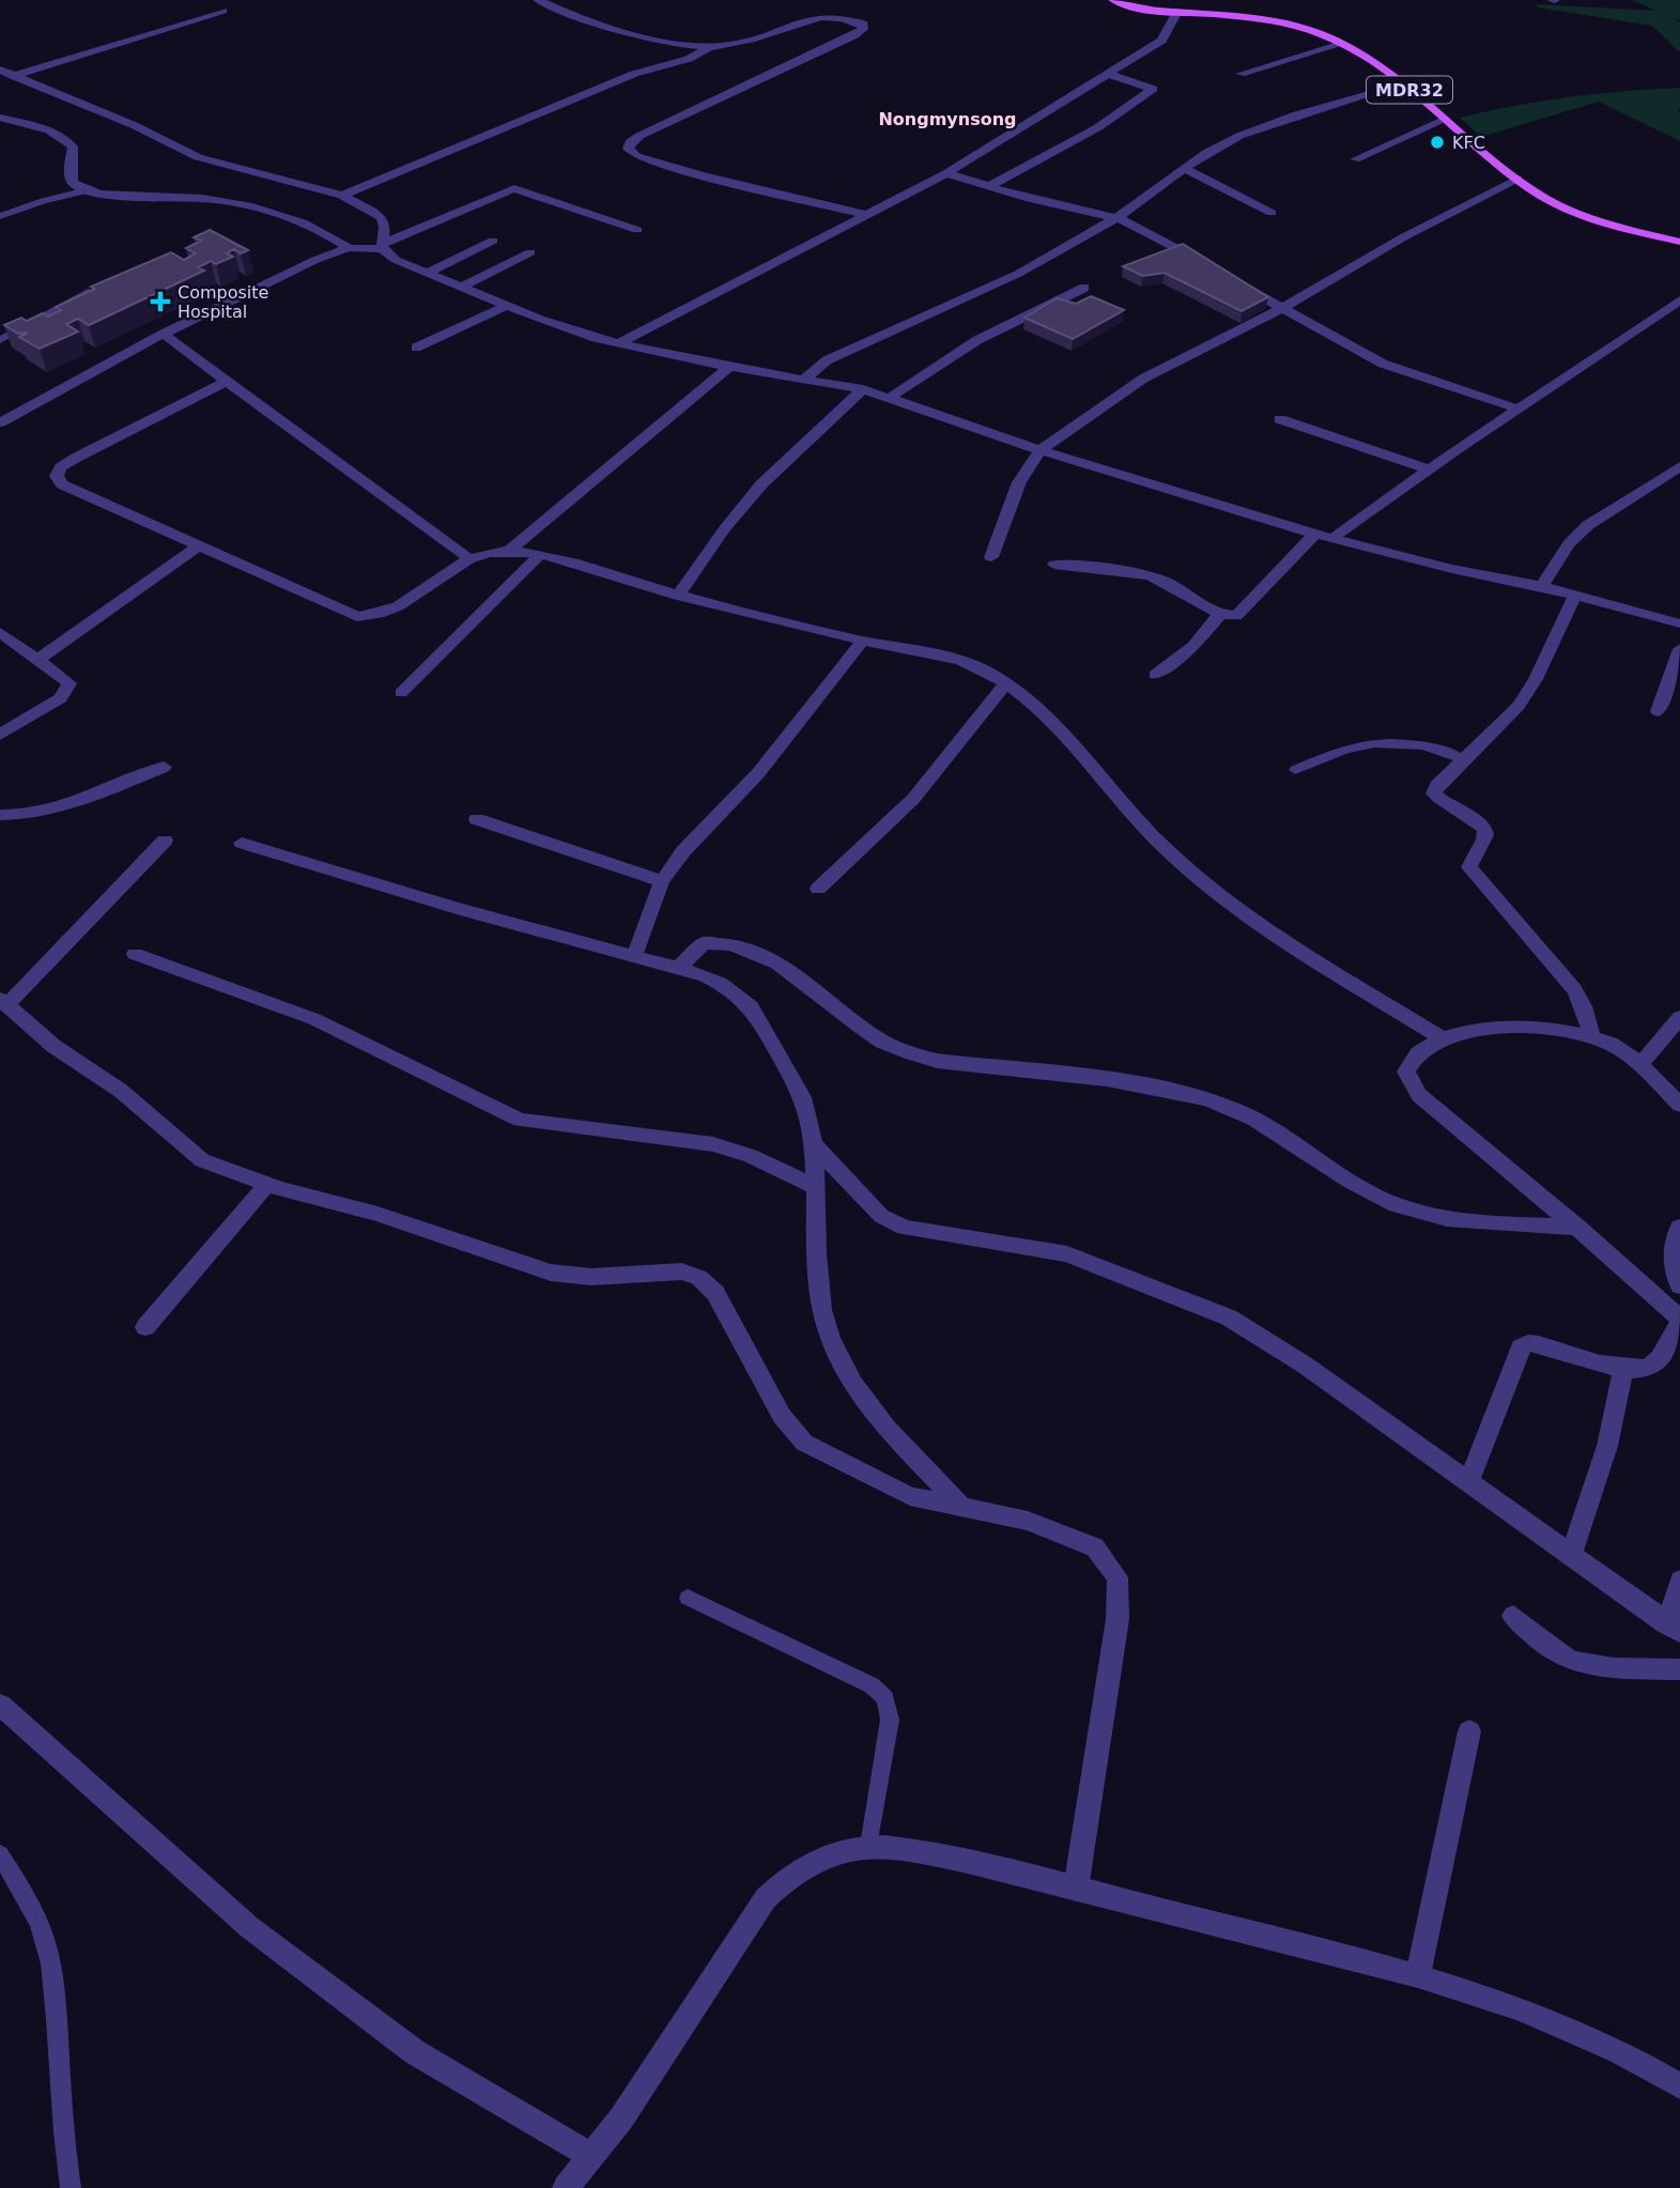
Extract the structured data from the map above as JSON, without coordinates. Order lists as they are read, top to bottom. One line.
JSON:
{"streets":{"main road":["MDR32"]},"districts":["Nongmynsong"],"places":{"other":["KFC"],"health":["Composite Hospital"]}}
